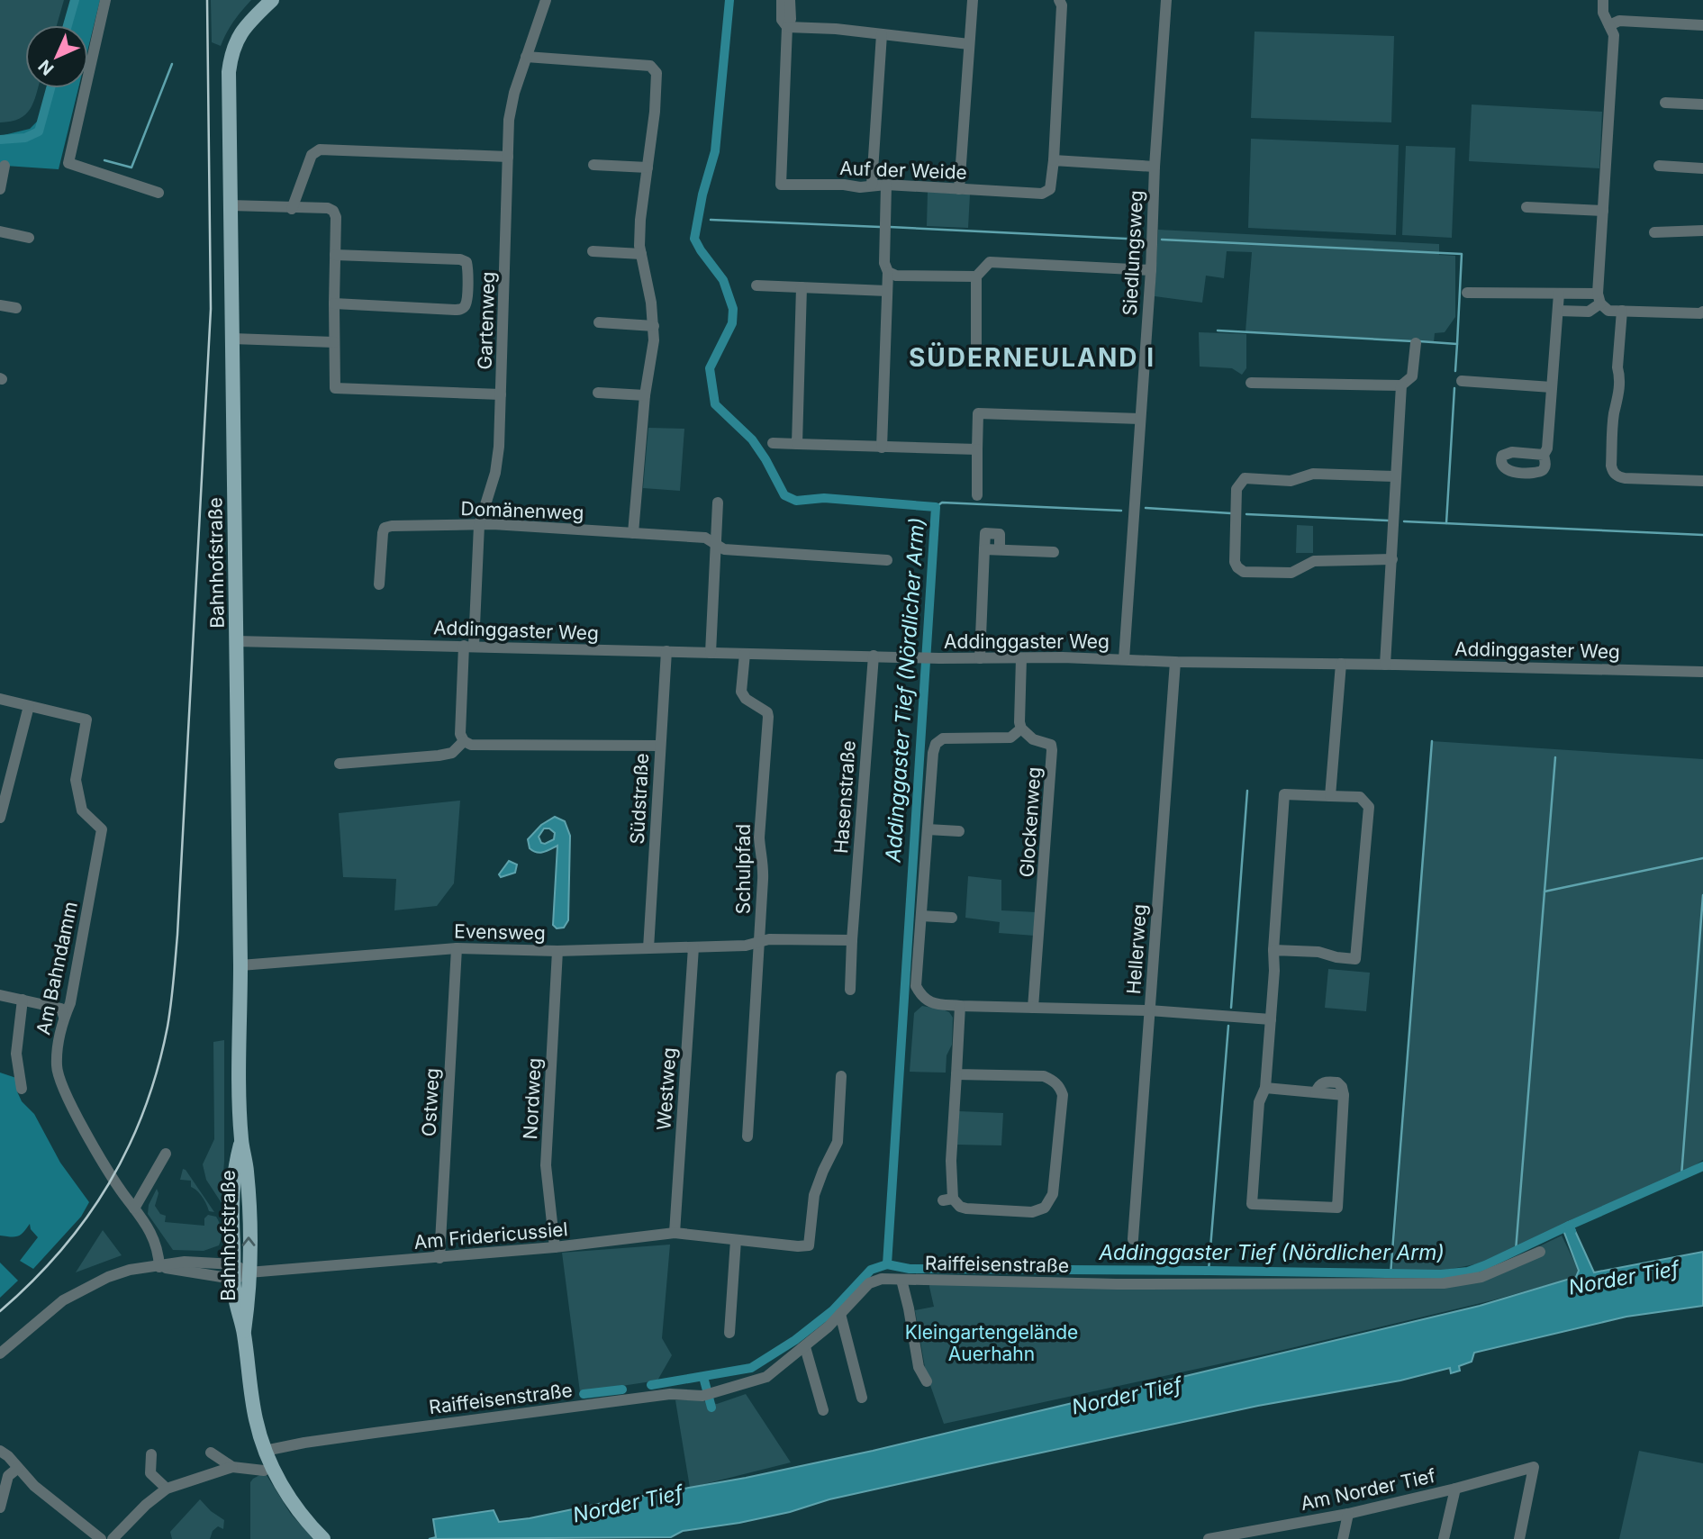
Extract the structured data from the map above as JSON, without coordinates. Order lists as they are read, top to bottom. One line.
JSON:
{"streets":{"main road":["Bahnhofstraße"],"street":["Auf der Weide","Siedlungsweg","Gartenweg","Domänenweg","Addinggaster Weg","Hasenstraße","Südstraße","Glockenweg","Schulpfad","Evensweg","Hellerweg","Am Bahndamm","Westweg","Nordweg","Ostweg","Am Fridericussiel","Raiffeisenstraße","Am Norder Tief"]},"crossings":[["Siedlungsweg","Addinggaster Weg"],["Gartenweg","Domänenweg"],["Gartenweg","Addinggaster Weg"],["Bahnhofstraße","Addinggaster Weg"],["Bahnhofstraße","Evensweg"],["Bahnhofstraße","Am Fridericussiel"],["Bahnhofstraße","Raiffeisenstraße"],["Addinggaster Weg","Hasenstraße"],["Addinggaster Weg","Südstraße"],["Addinggaster Weg","Schulpfad"],["Addinggaster Weg","Hellerweg"],["Südstraße","Evensweg"],["Schulpfad","Evensweg"],["Evensweg","Westweg"],["Evensweg","Nordweg"],["Evensweg","Ostweg"],["Westweg","Am Fridericussiel"],["Nordweg","Am Fridericussiel"],["Ostweg","Am Fridericussiel"]],"districts":["SÜDERNEULAND I"],"water":["Addinggaster Tief (Nördlicher Arm)","Norder Tief"],"parks":["Kleingartengelände Auerhahn"],"north":"bottom left"}
